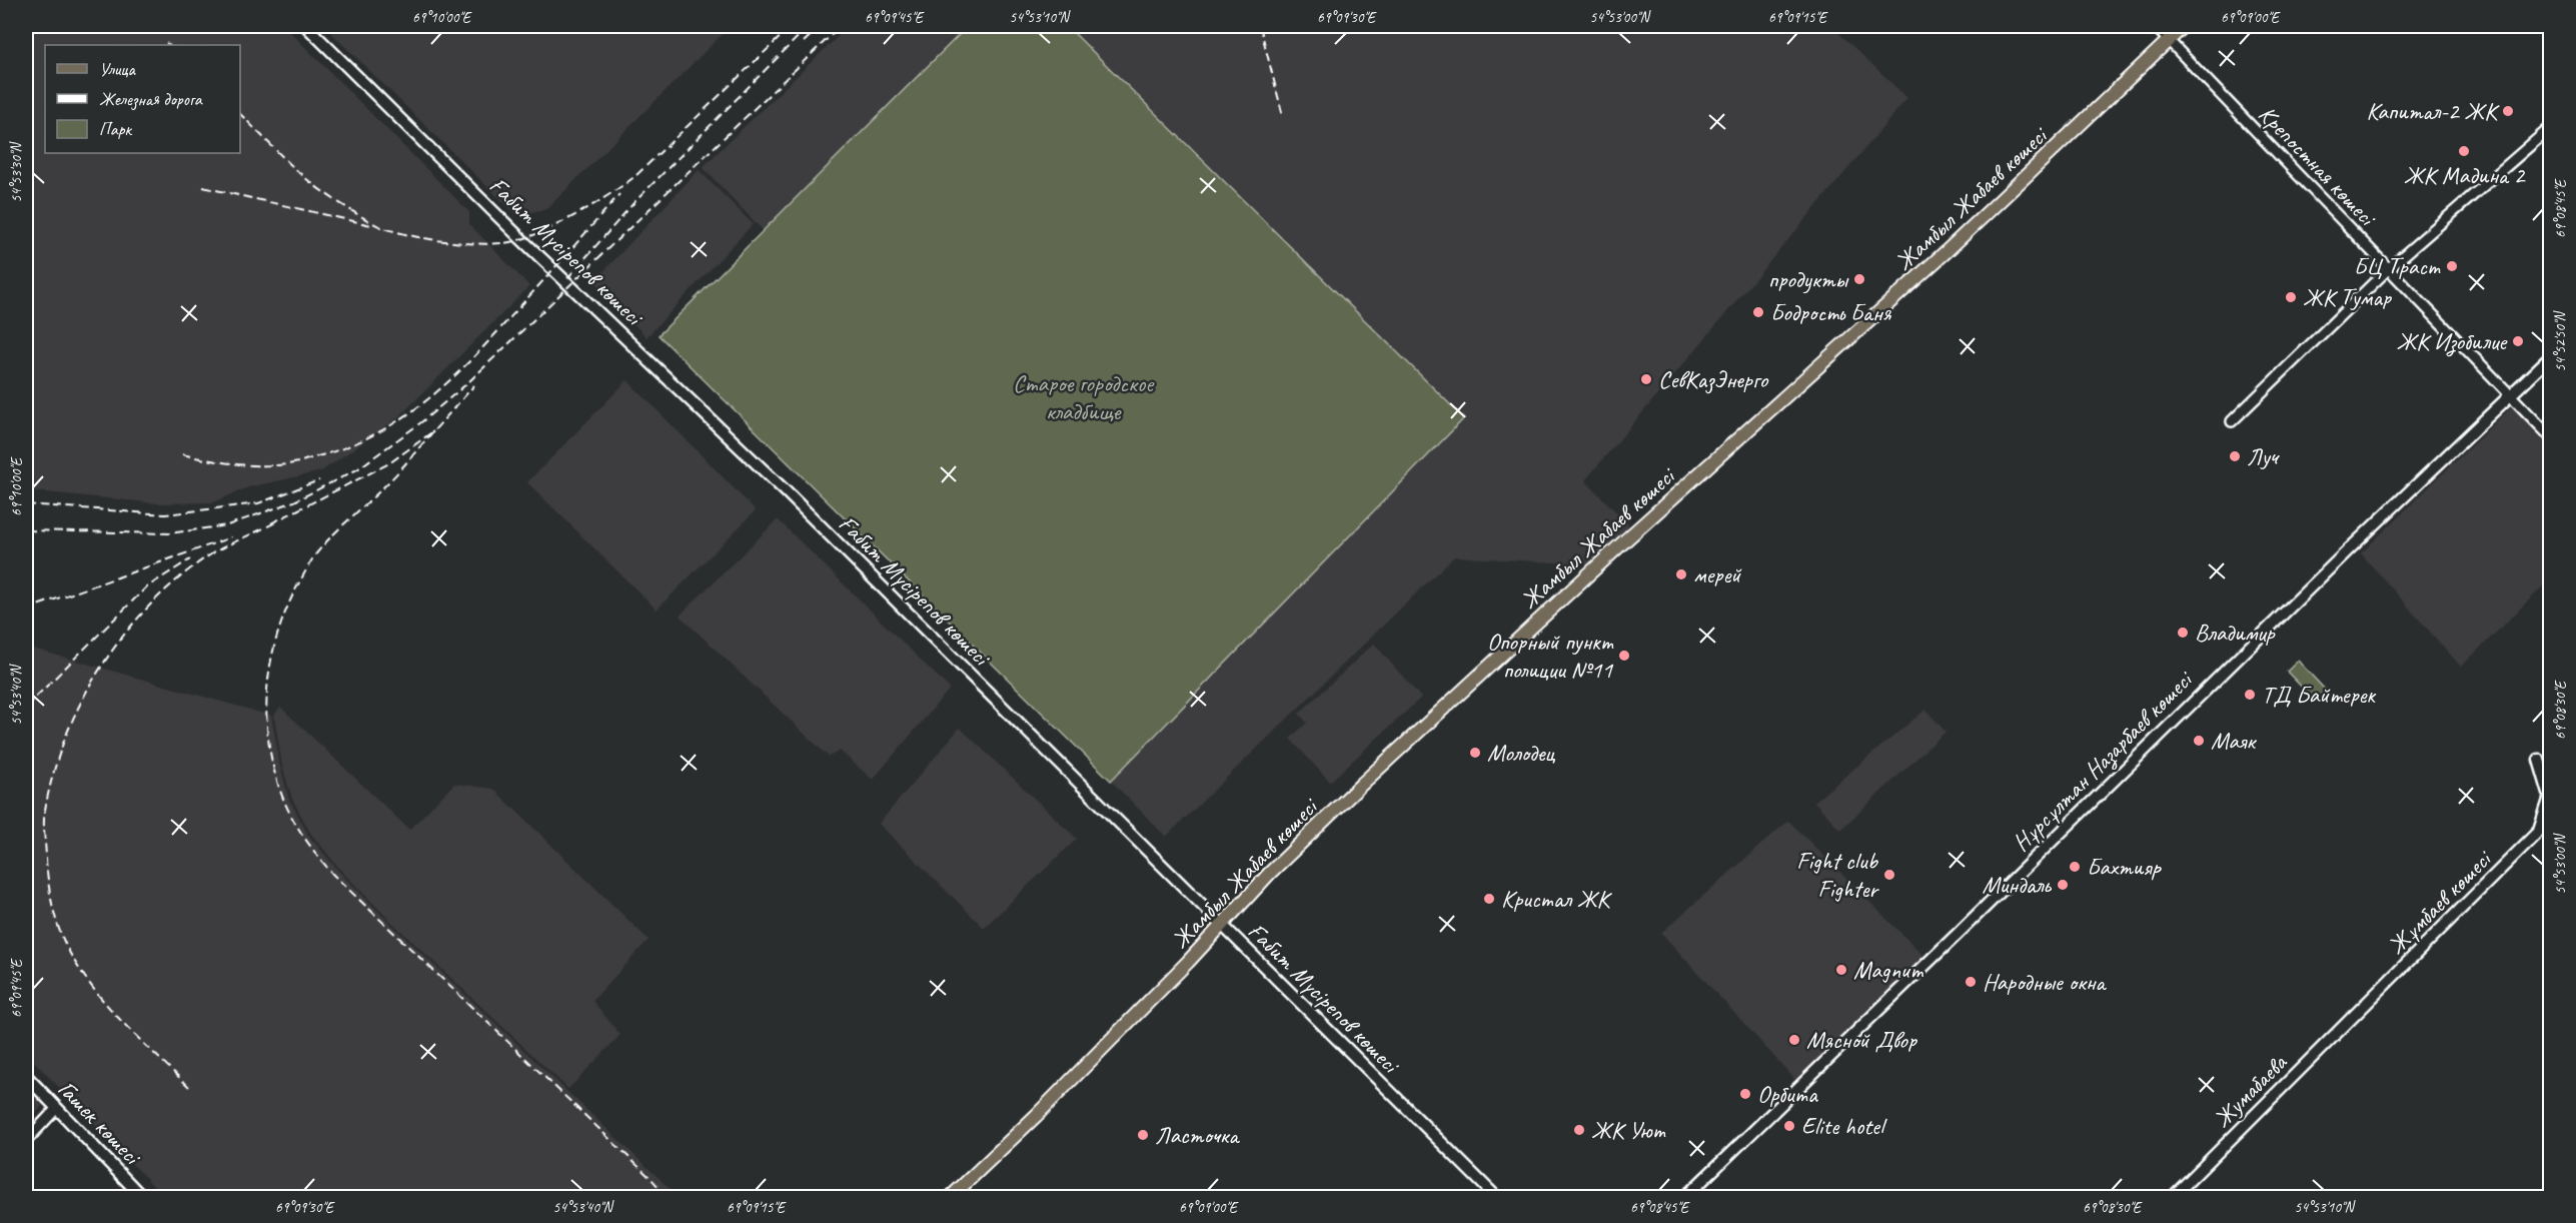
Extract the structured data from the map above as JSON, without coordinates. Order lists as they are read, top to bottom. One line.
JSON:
{"streets":{"main road":["Жамбыл Жабаев көшесі","Ғабит Мүсірепов көшесі","Нұрсұлтан Назарбаев көшесі","Жұмбаев көшесі","Жумабаева","Гашек көшесі"],"street":["Крепостная көшесі"]},"crossings":[["Крепостная көшесі","Жамбыл Жабаев көшесі"],["Крепостная көшесі","Нұрсұлтан Назарбаев көшесі"],["Жамбыл Жабаев көшесі","Ғабит Мүсірепов көшесі"],["Жұмбаев көшесі","Жумабаева"]],"parks":["Старое городское кладбище"],"places":["Капитал-2 ЖК","ЖК Мадина 2","БЦ Траст","продукты","ЖК Тумар","Бодрость Баня","ЖК Изобилие","СевКазЭнерго","Луч","мерей","Владимир","Опорный пункт полиции №11","ТД Байтерек","Маяк","Молодец","Бахтияр","Fight club Fighter","Миндаль","Кристал ЖК","Magnum","Народные окна","Мясной Двор","Орбита","Elite hotel","ЖК Уют","Ласточка"],"legend":["Улица","Железная дорога","Парк"],"coordinates":["69°10'00\"E","69°09'45\"E","54°53'10\"N","69°09'30\"E","54°53'00\"N","69°09'15\"E","69°09'00\"E","54°53'30\"N","69°08'45\"E","54°52'50\"N","54°53'40\"N","69°08'30\"E"]}
